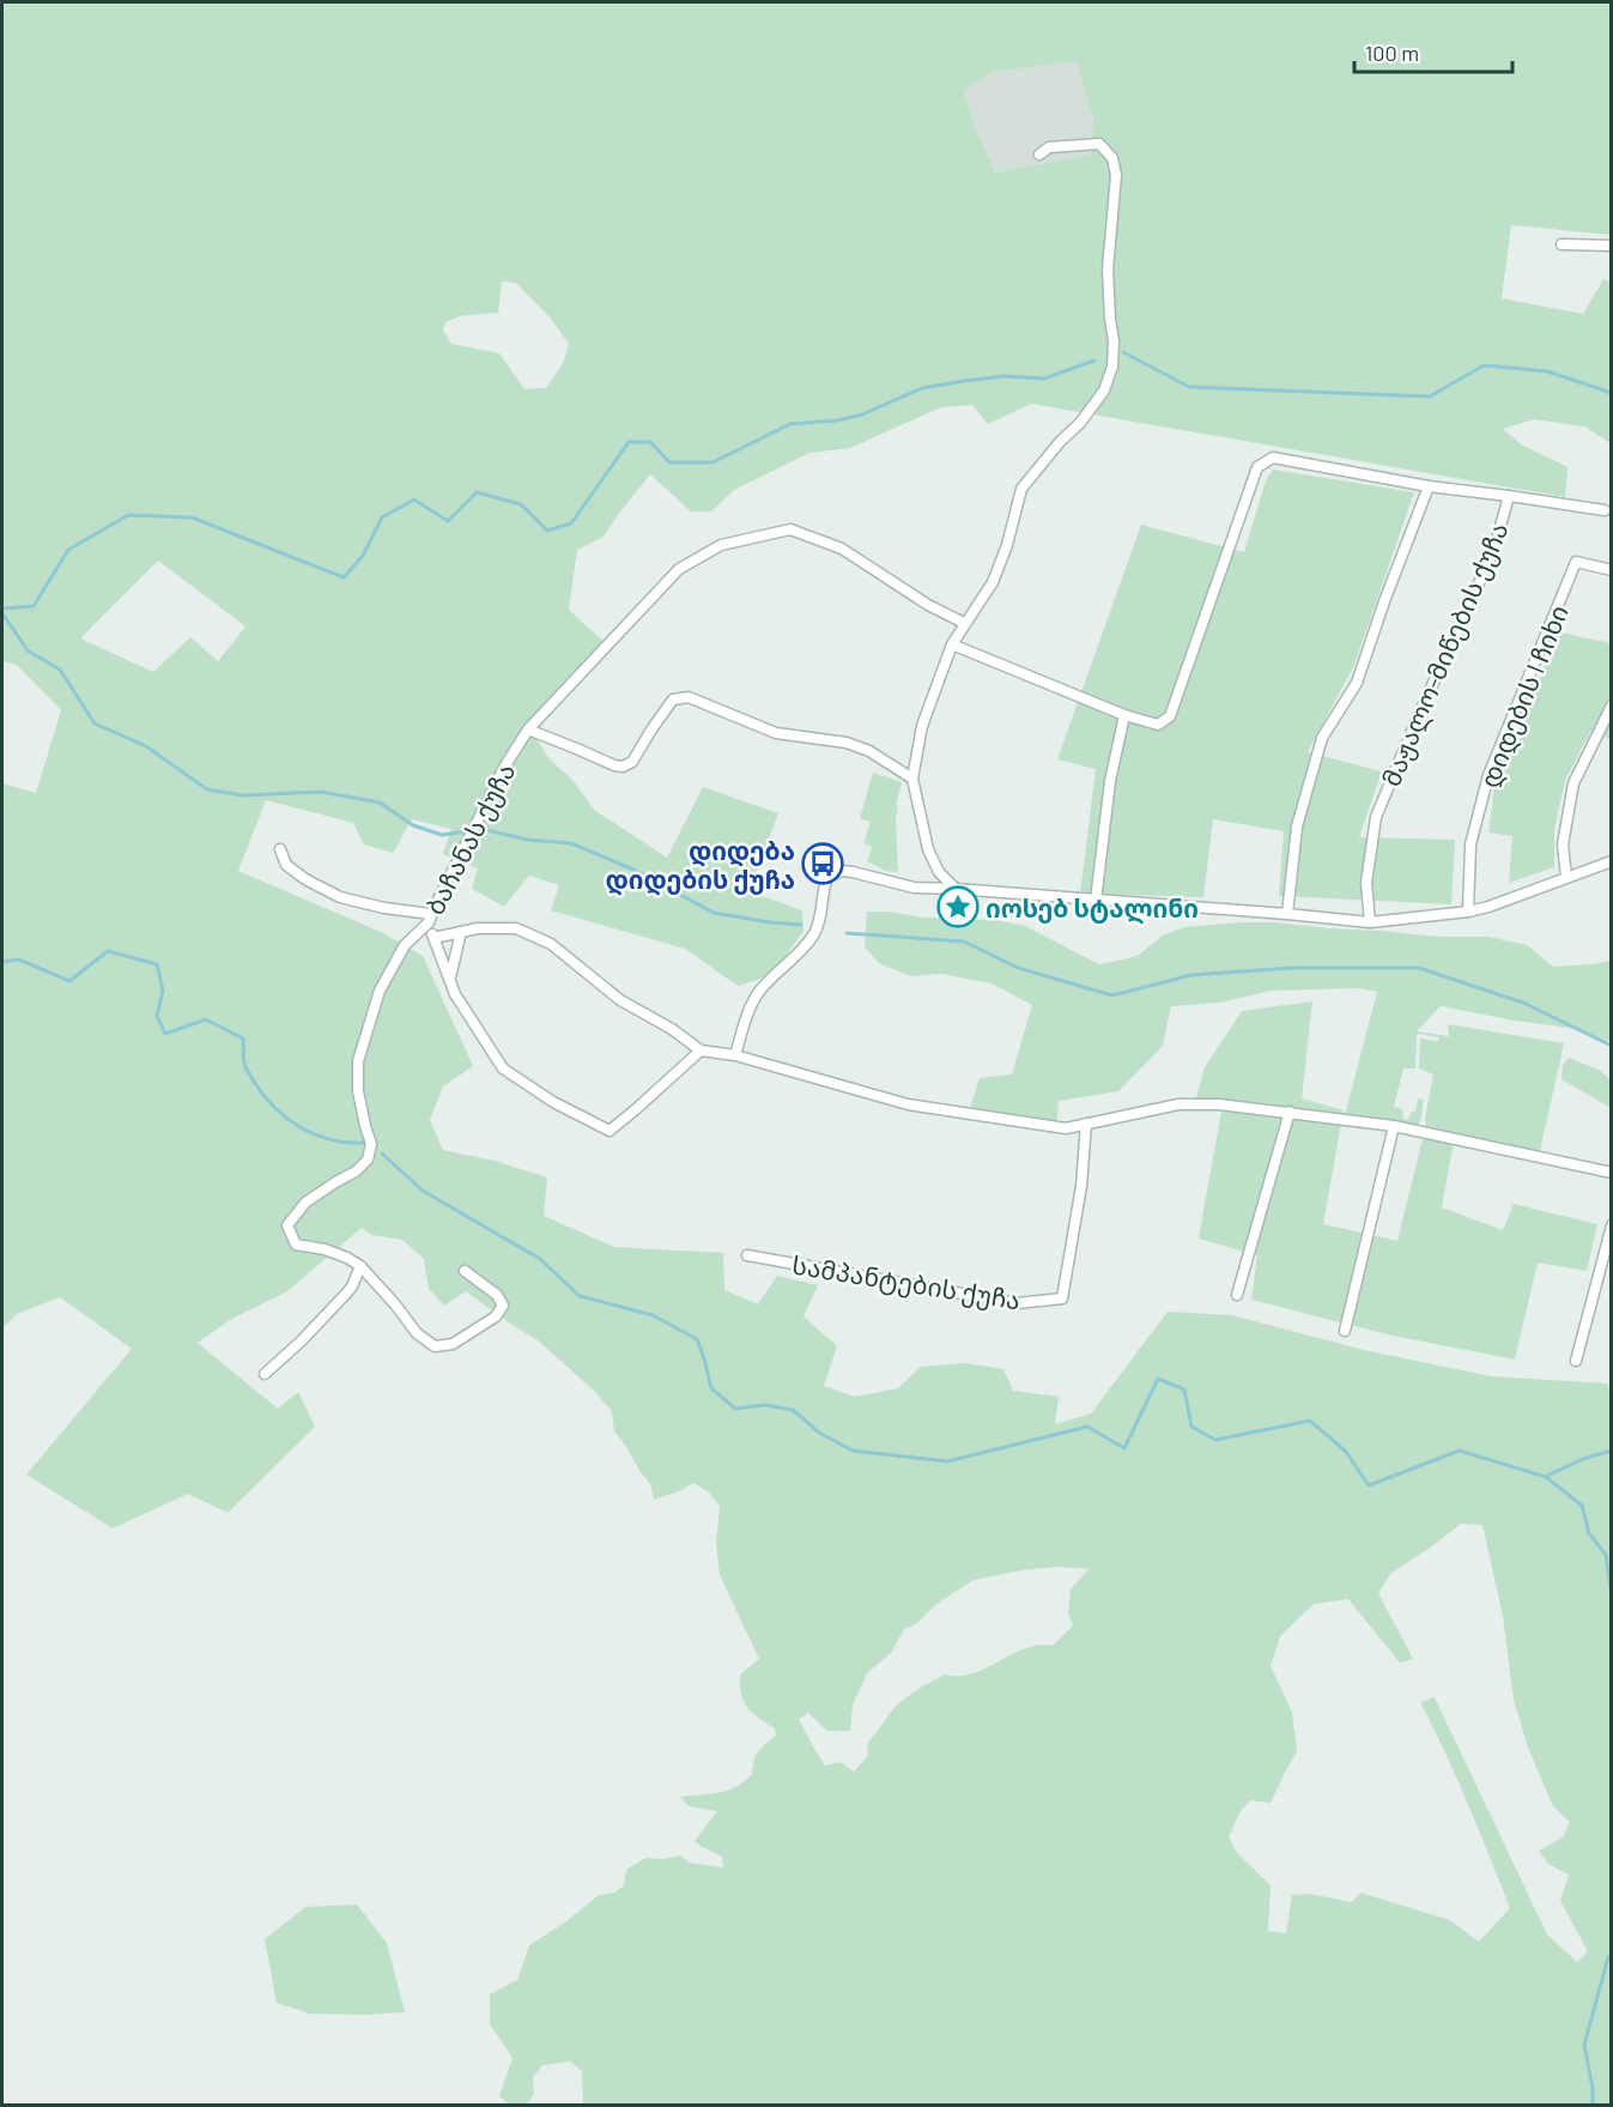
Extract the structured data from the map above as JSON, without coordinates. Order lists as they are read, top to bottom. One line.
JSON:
{"streets":{"street":["მაჟალო-მიწების ქუჩა","დიდების I ჩიხი","ბაჩანას ქუჩა","სამპანტების ქუჩა"]},"places":{"bus stop":["დიდება დიდების ქუჩა"],"place":["იოსებ სტალინი"]},"scale_bar":"100 m"}
